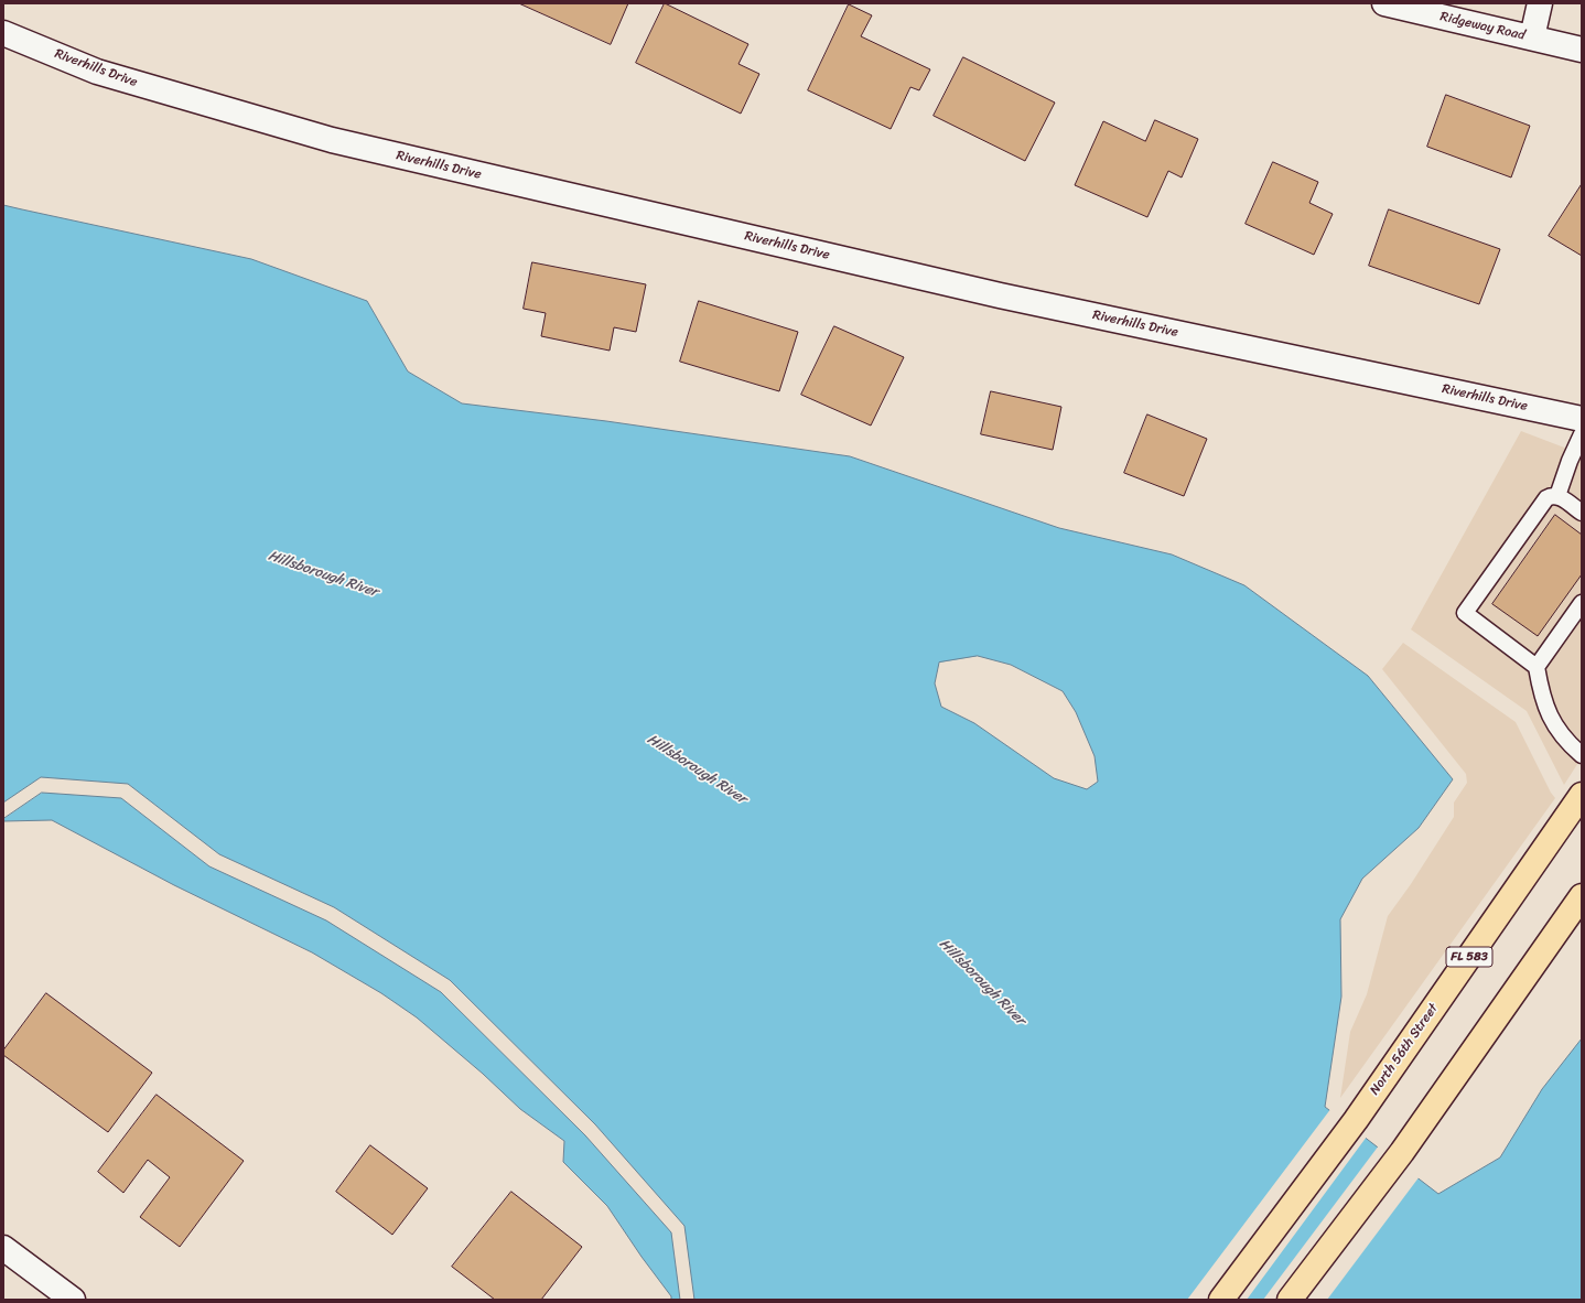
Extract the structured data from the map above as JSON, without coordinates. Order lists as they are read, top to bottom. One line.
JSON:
{"streets":{"main road":["FL 583","North 56th Street"],"street":["Ridgeway Road","Riverhills Drive"]},"water":["Hillsborough River"]}
